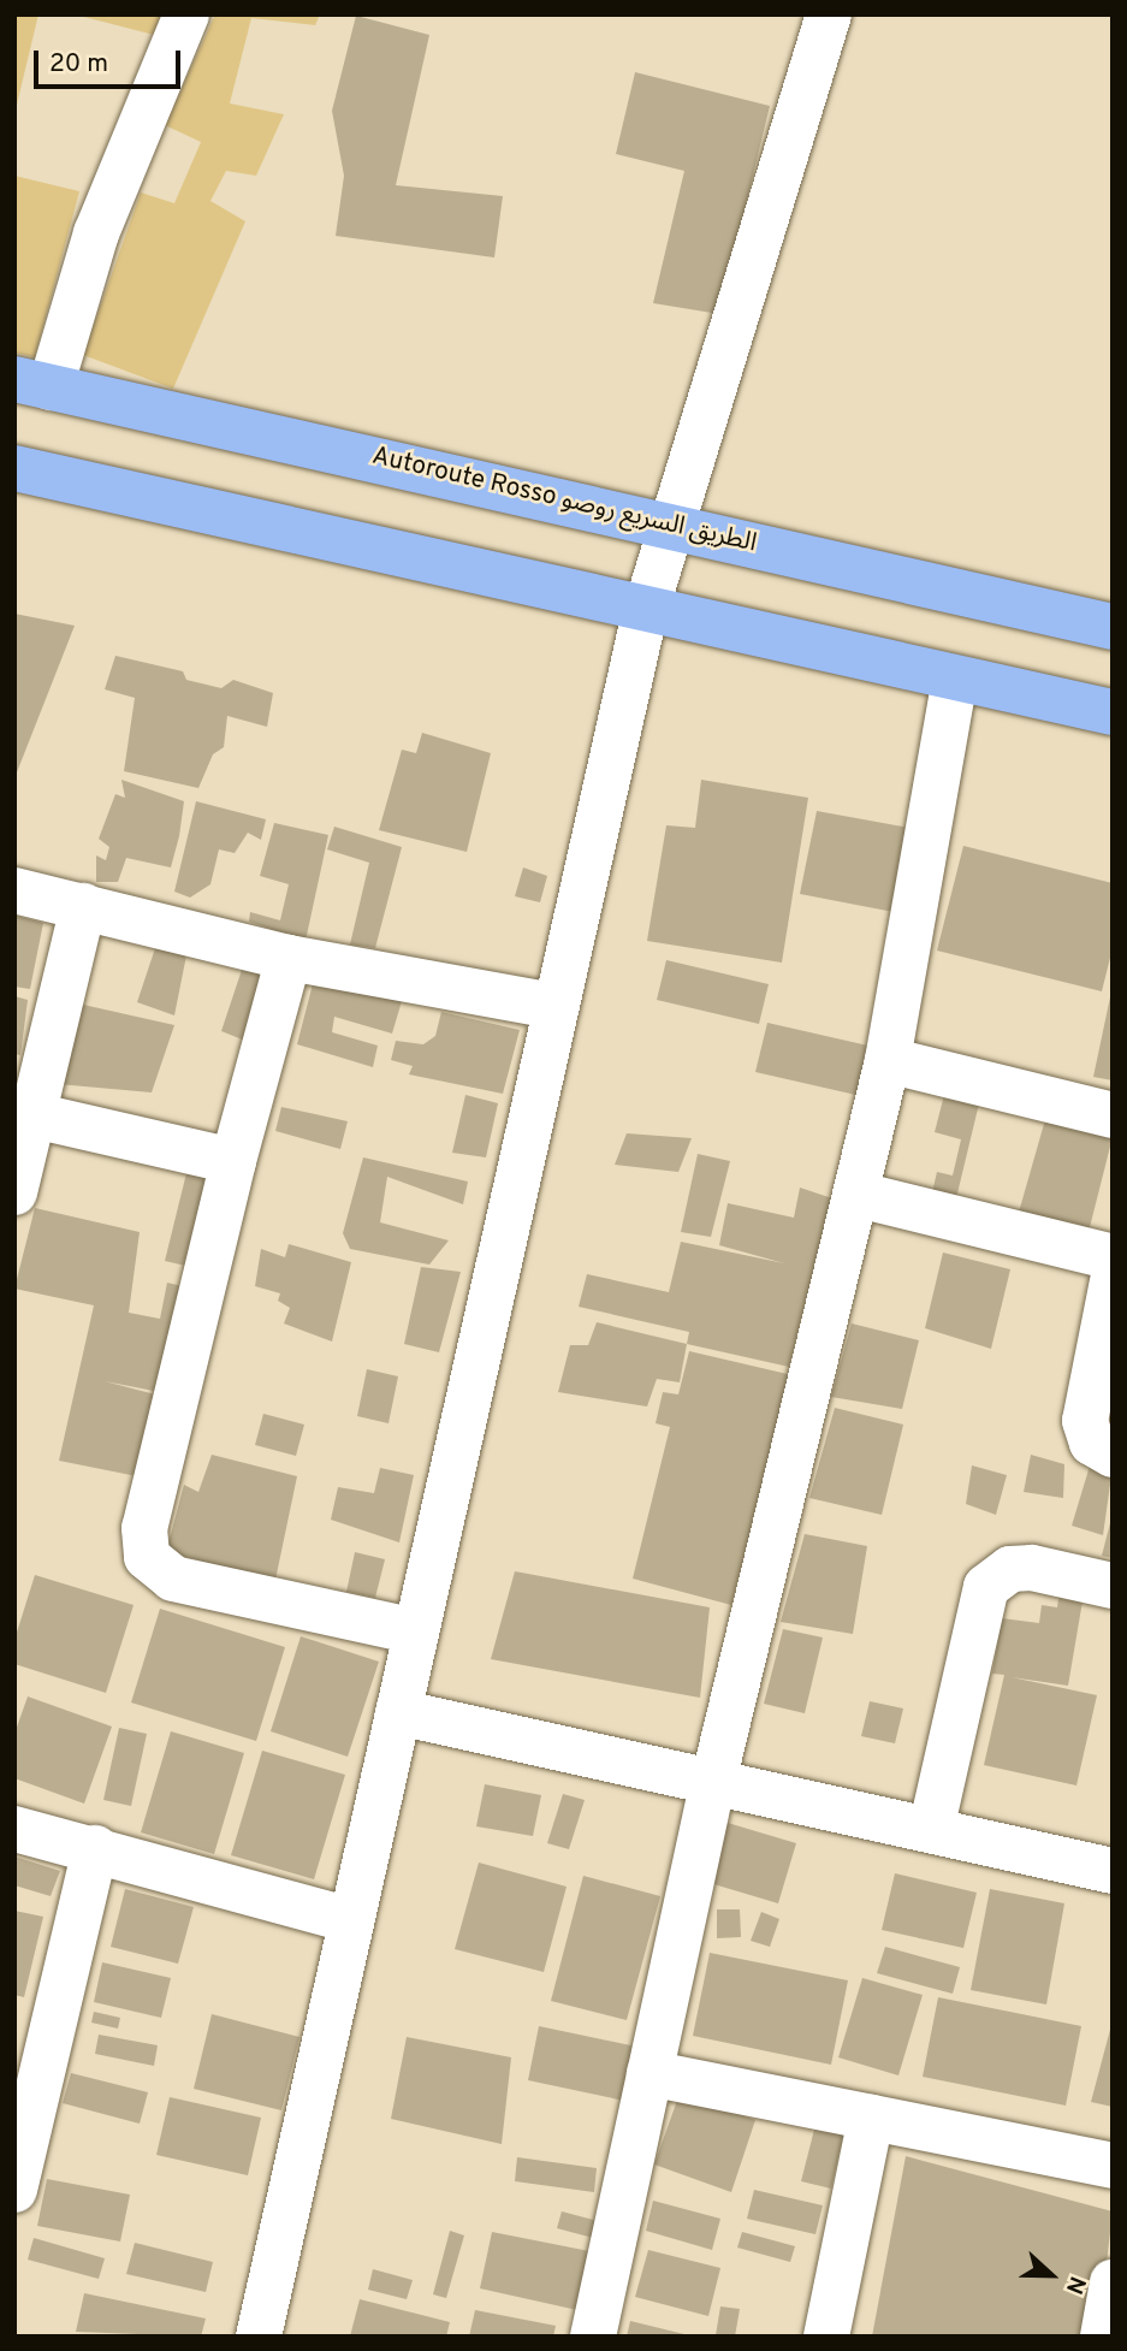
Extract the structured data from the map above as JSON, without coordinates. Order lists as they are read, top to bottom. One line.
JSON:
{"streets":{"highway":["Autoroute Rosso الطريق السريع روصو"]},"scale_bar":"20 m","north":"right"}
